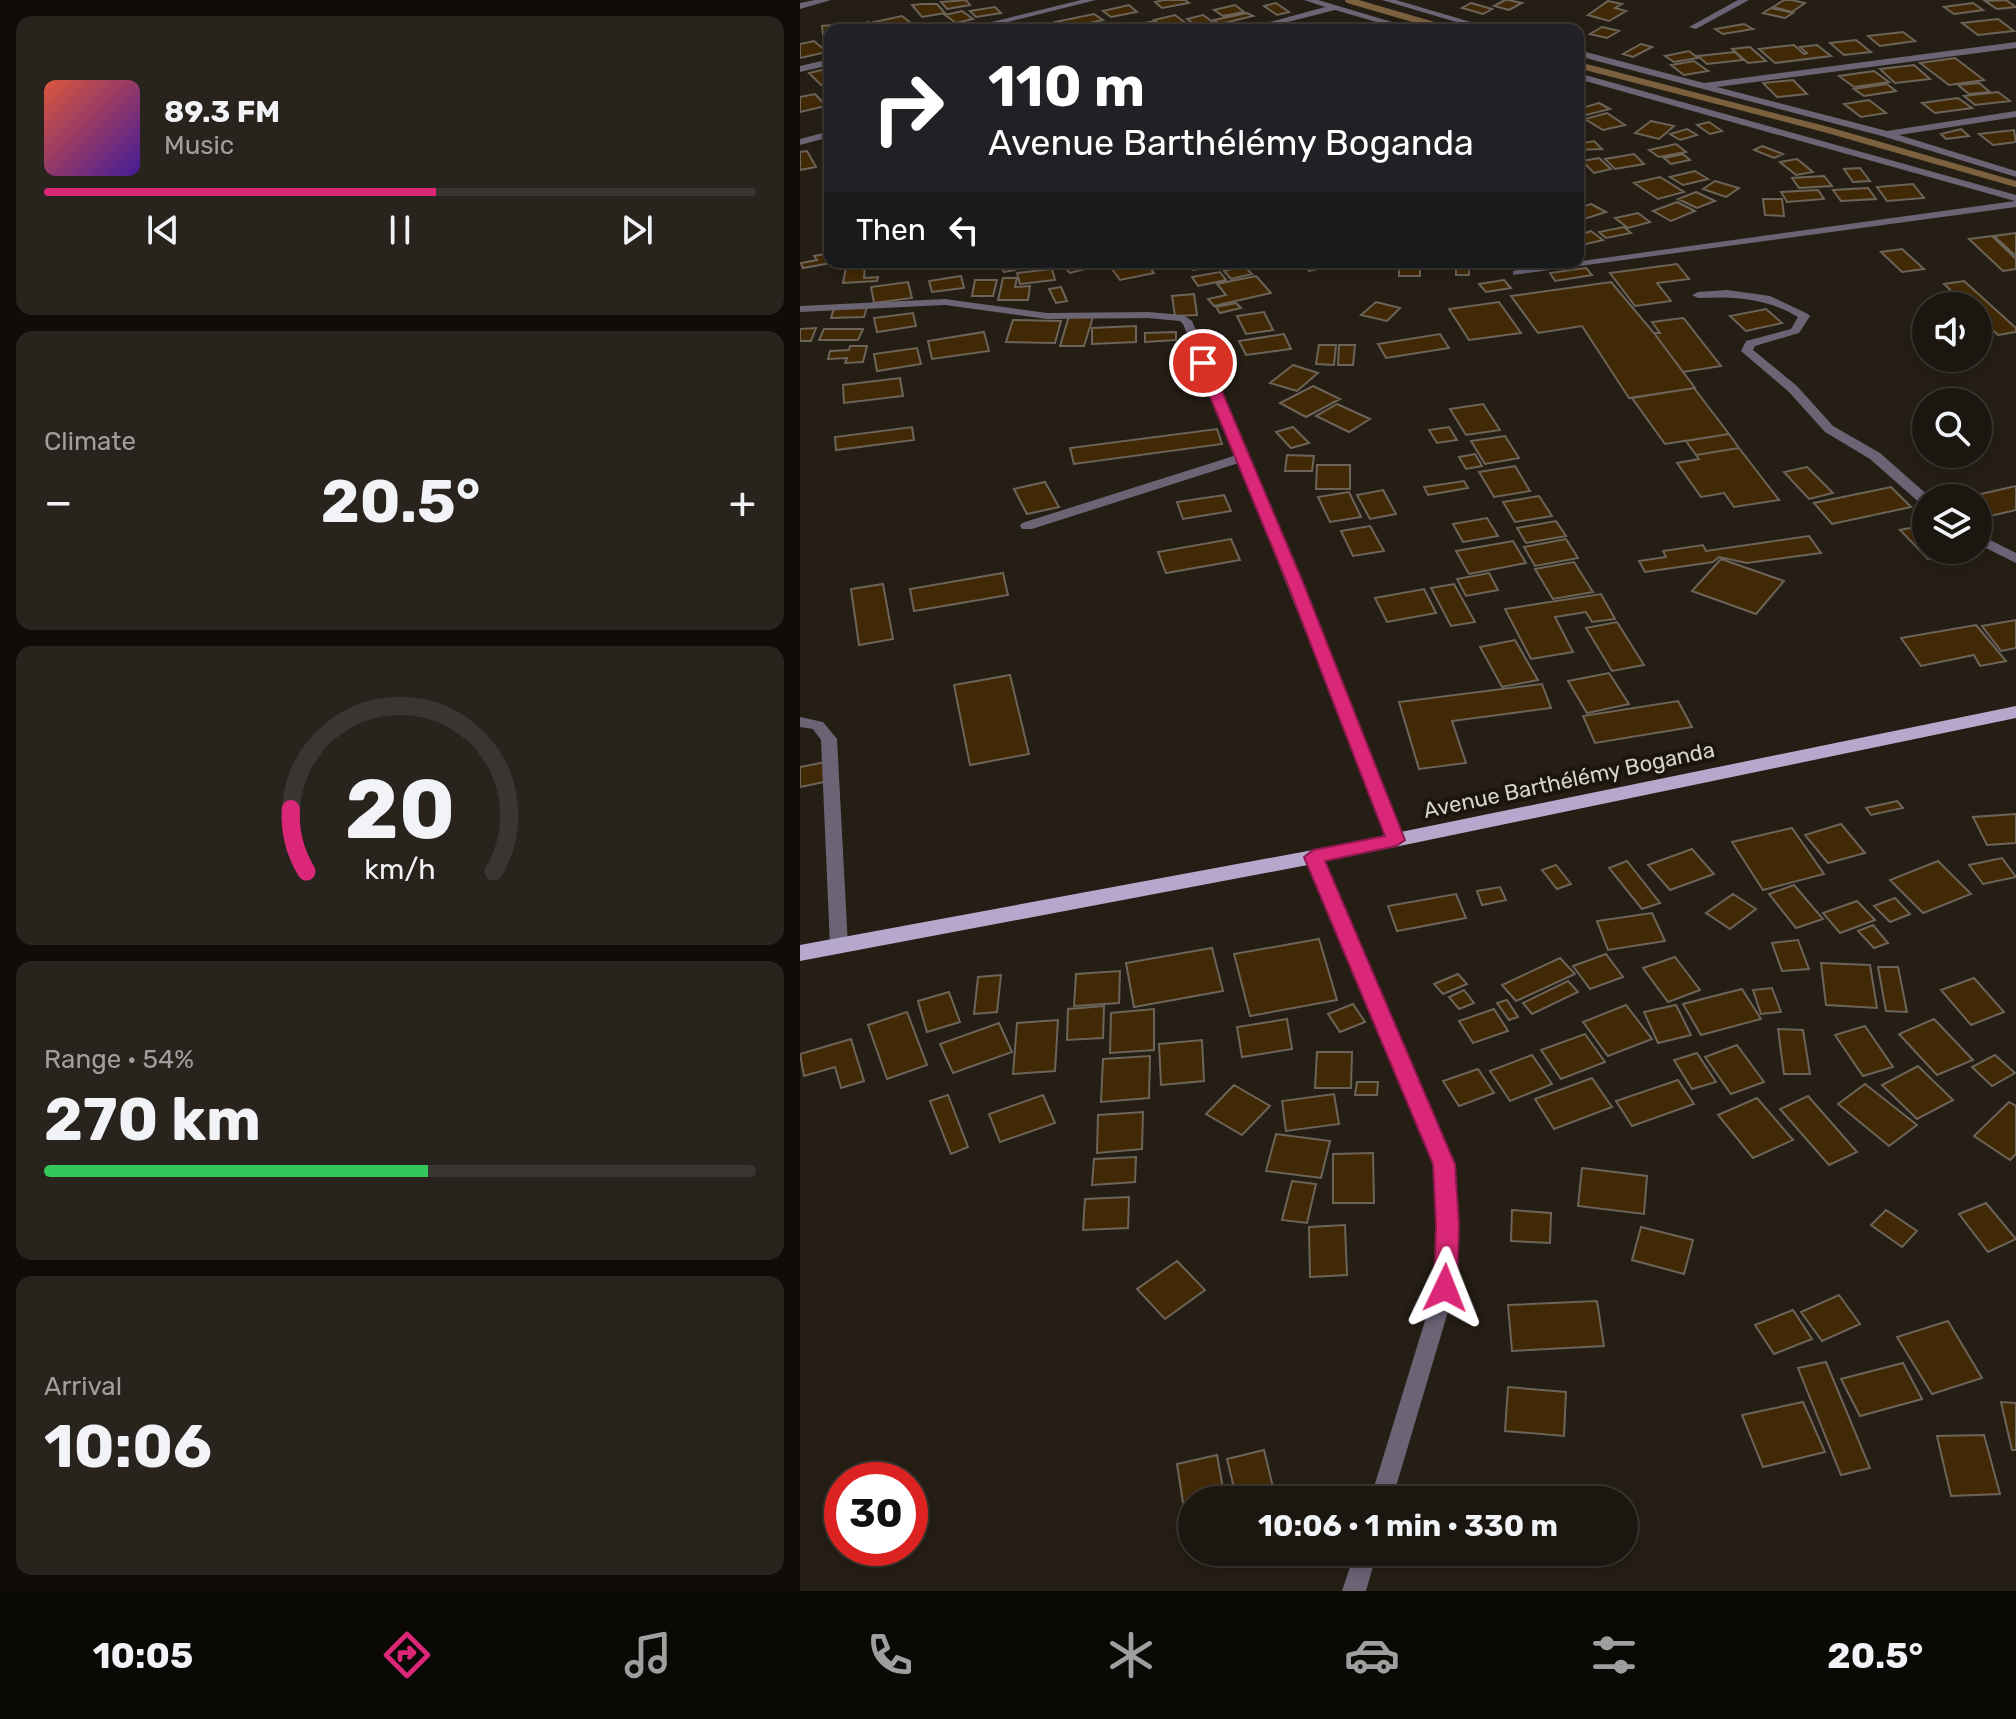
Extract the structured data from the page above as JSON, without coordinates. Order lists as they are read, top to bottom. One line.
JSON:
{"streets":{"main road":["Avenue Barthélémy Boganda"]},"page":{"turn":["110 m","Avenue Barthélémy Boganda"],"song":["89.3 FM","Music"],"then":"Then","tile":["Climate",["Range · 54%","270 km"],["Arrival","10:06"]],"heat":["−","20.5°","+"],"limit":"30","trip":"10:06 · 1 min · 330 m","tabs":["10:05","20.5°"],"gauge":["20","km/h"]}}
